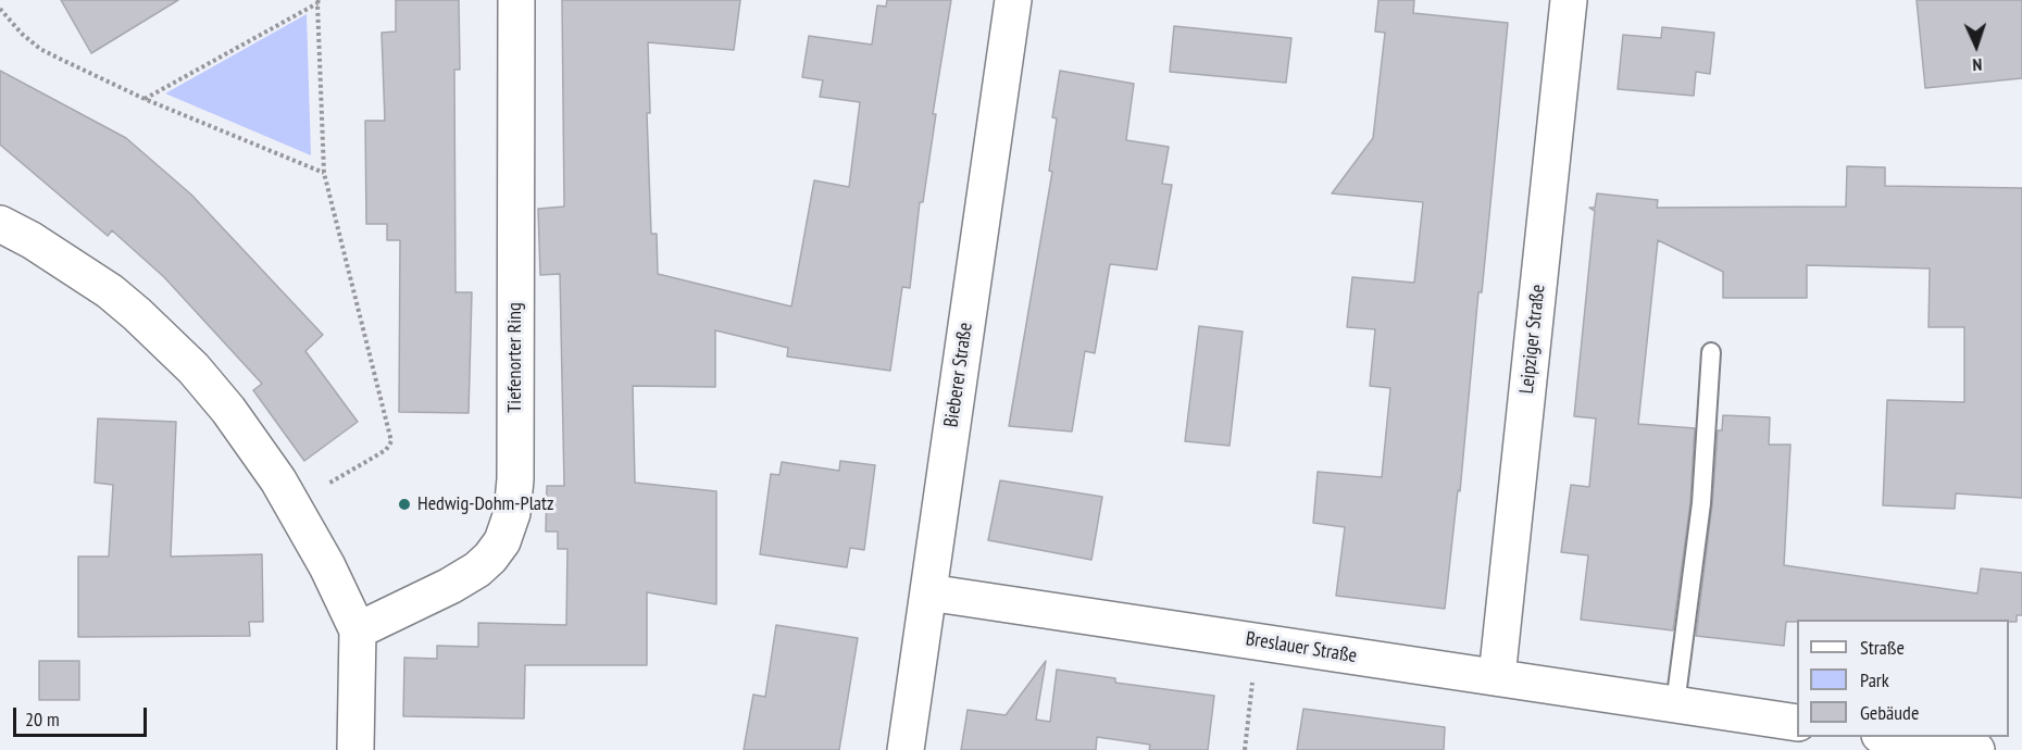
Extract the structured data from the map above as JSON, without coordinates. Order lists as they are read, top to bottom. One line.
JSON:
{"streets":{"street":["Leipziger Straße","Tiefenorter Ring","Bieberer Straße","Breslauer Straße"]},"crossings":[["Leipziger Straße","Breslauer Straße"],["Bieberer Straße","Breslauer Straße"]],"places":["Hedwig-Dohm-Platz"],"legend":["Straße","Park","Gebäude"],"scale_bar":"20 m","north":"bottom"}
